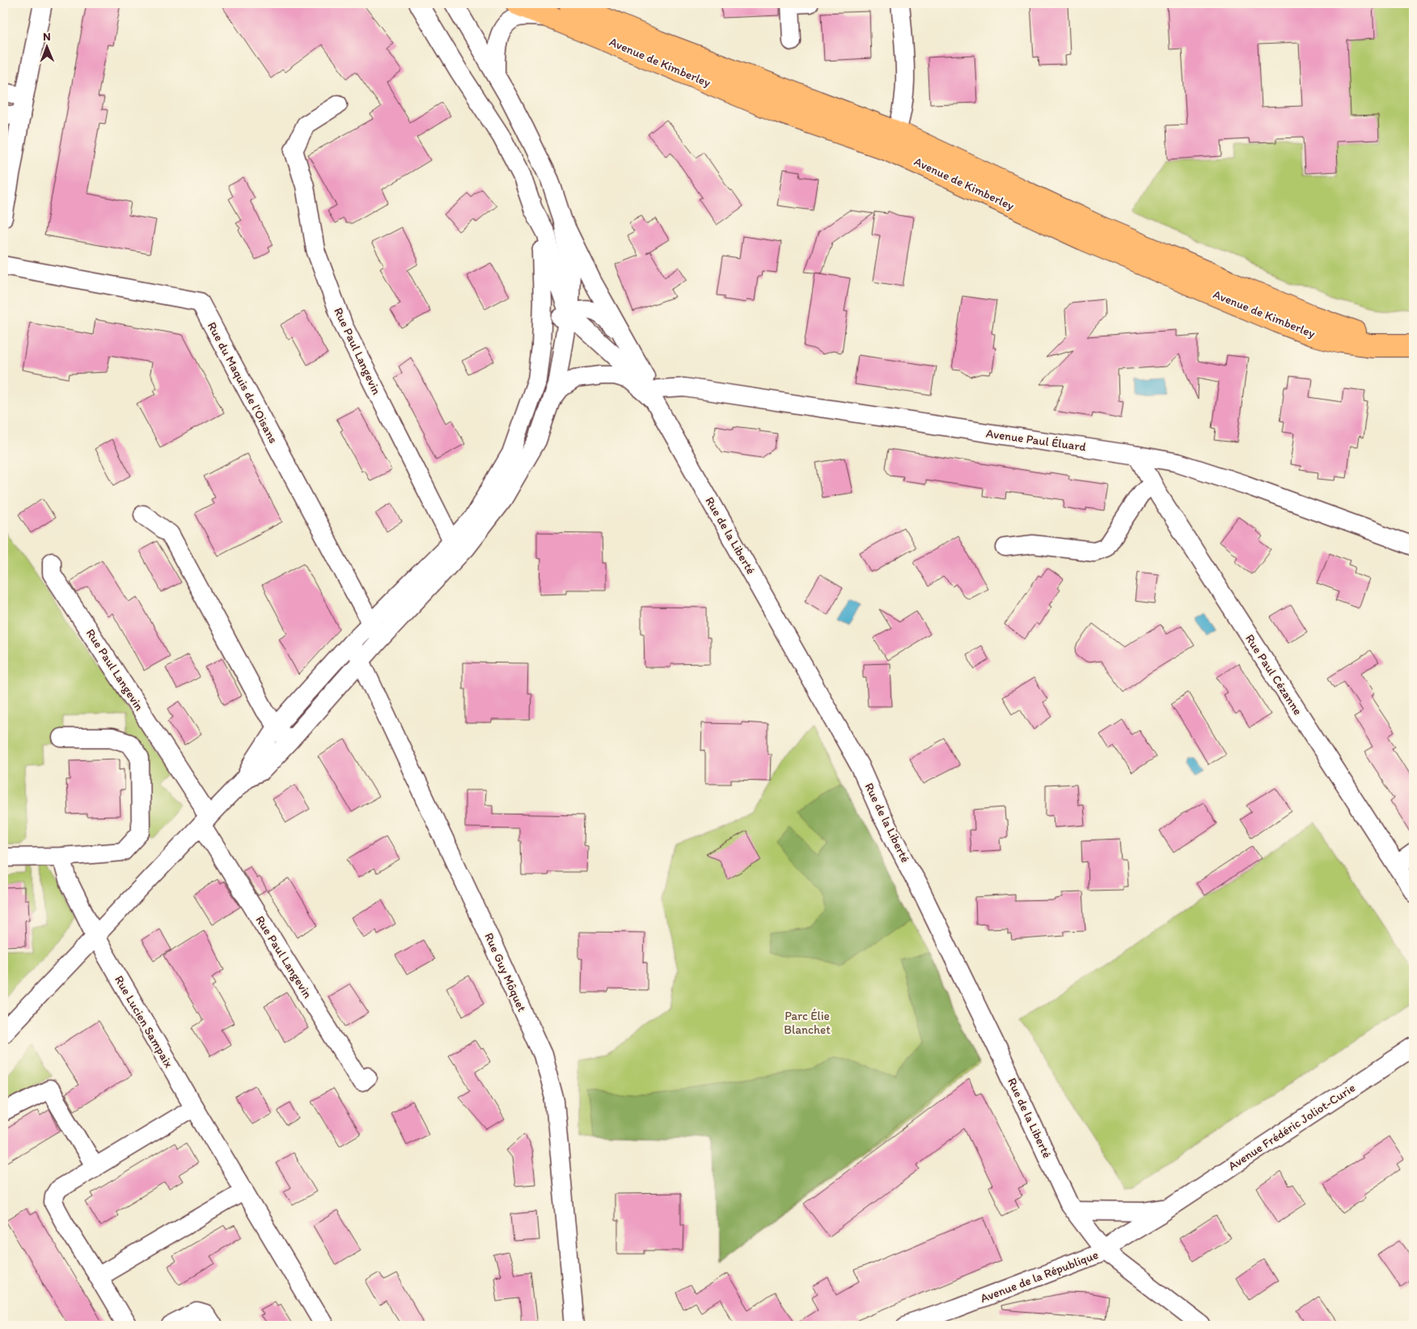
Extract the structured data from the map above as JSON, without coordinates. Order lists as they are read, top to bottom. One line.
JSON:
{"streets":{"main road":["Avenue de Kimberley"],"street":["Rue Paul Langevin","Rue du Maquis de l'Oisans","Avenue Paul Éluard","Rue de la Liberté","Rue Paul Cézanne","Rue Guy Môquet","Rue Lucien Sampaix","Avenue Frédéric Joliot-Curie","Avenue de la République"]},"crossings":[["Avenue Paul Éluard","Rue de la Liberté"],["Avenue Paul Éluard","Rue Paul Cézanne"],["Rue de la Liberté","Avenue Frédéric Joliot-Curie"],["Rue de la Liberté","Avenue de la République"],["Avenue Frédéric Joliot-Curie","Avenue de la République"]],"parks":["Parc Élie Blanchet"],"north":"top"}
